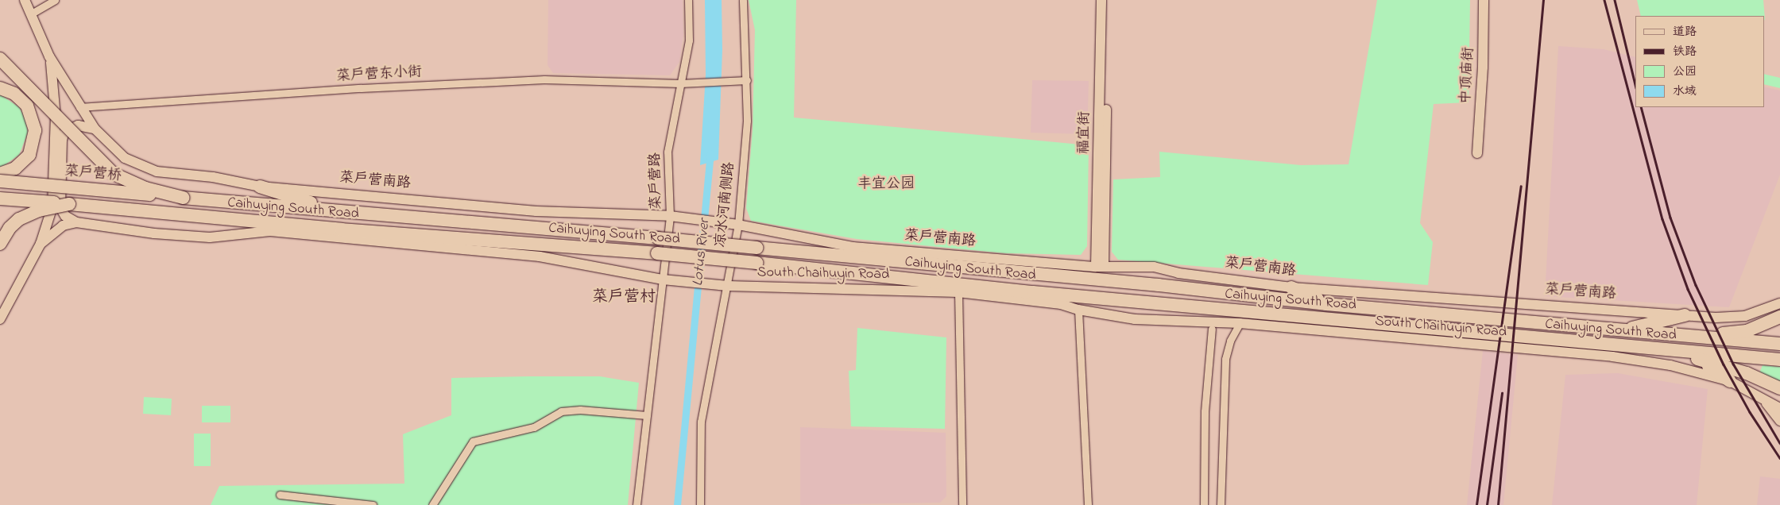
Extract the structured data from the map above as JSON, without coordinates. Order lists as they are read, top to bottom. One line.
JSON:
{"streets":{"highway":["菜户营桥","Caihuying South Road"],"street":["菜户营东小街","中顶庙街","福宜街","菜户营南路","菜户营路","凉水河南侧路","South Chaihuyin Road"]},"crossings":[["菜户营东小街","菜户营南路"],["菜户营东小街","菜户营路"],["菜户营东小街","凉水河南侧路"],["福宜街","菜户营南路"],["菜户营桥","Caihuying South Road"],["菜户营南路","菜户营路"],["菜户营南路","凉水河南侧路"],["菜户营路","South Chaihuyin Road"],["凉水河南侧路","South Chaihuyin Road"]],"districts":["菜户营村"],"water":["Lotus River"],"parks":["丰宜公园"],"legend":["道路","铁路","公园","水域"]}
